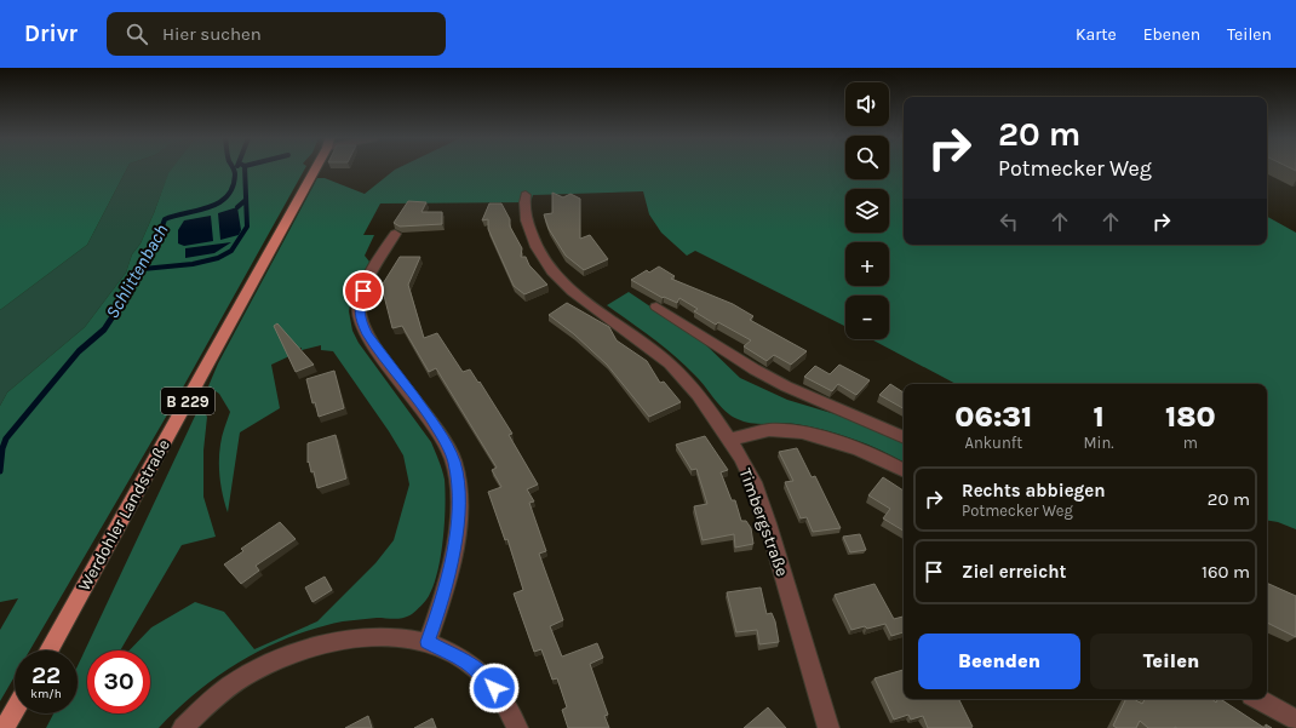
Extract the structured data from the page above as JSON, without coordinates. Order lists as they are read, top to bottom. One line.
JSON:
{"streets":{"main road":["B 229","Werdohler Landstraße"],"street":["Timbergstraße"]},"water":["Schlittenbach"],"page":{"header":"Drivr","search":"Hier suchen","nav":["Karte","Ebenen","Teilen"],"map_buttons":["+","−"],"turn":["20 m","Potmecker Weg"],"eta":["06:31","Ankunft","1","Min.","180","m"],"list":[{"name":"Rechts abbiegen","note":"Potmecker Weg","value":"20 m"},{"name":"Ziel erreicht","value":"160 m"}],"buttons":["Beenden","Teilen"],"speed":"22 km/h","limit":"30"}}
